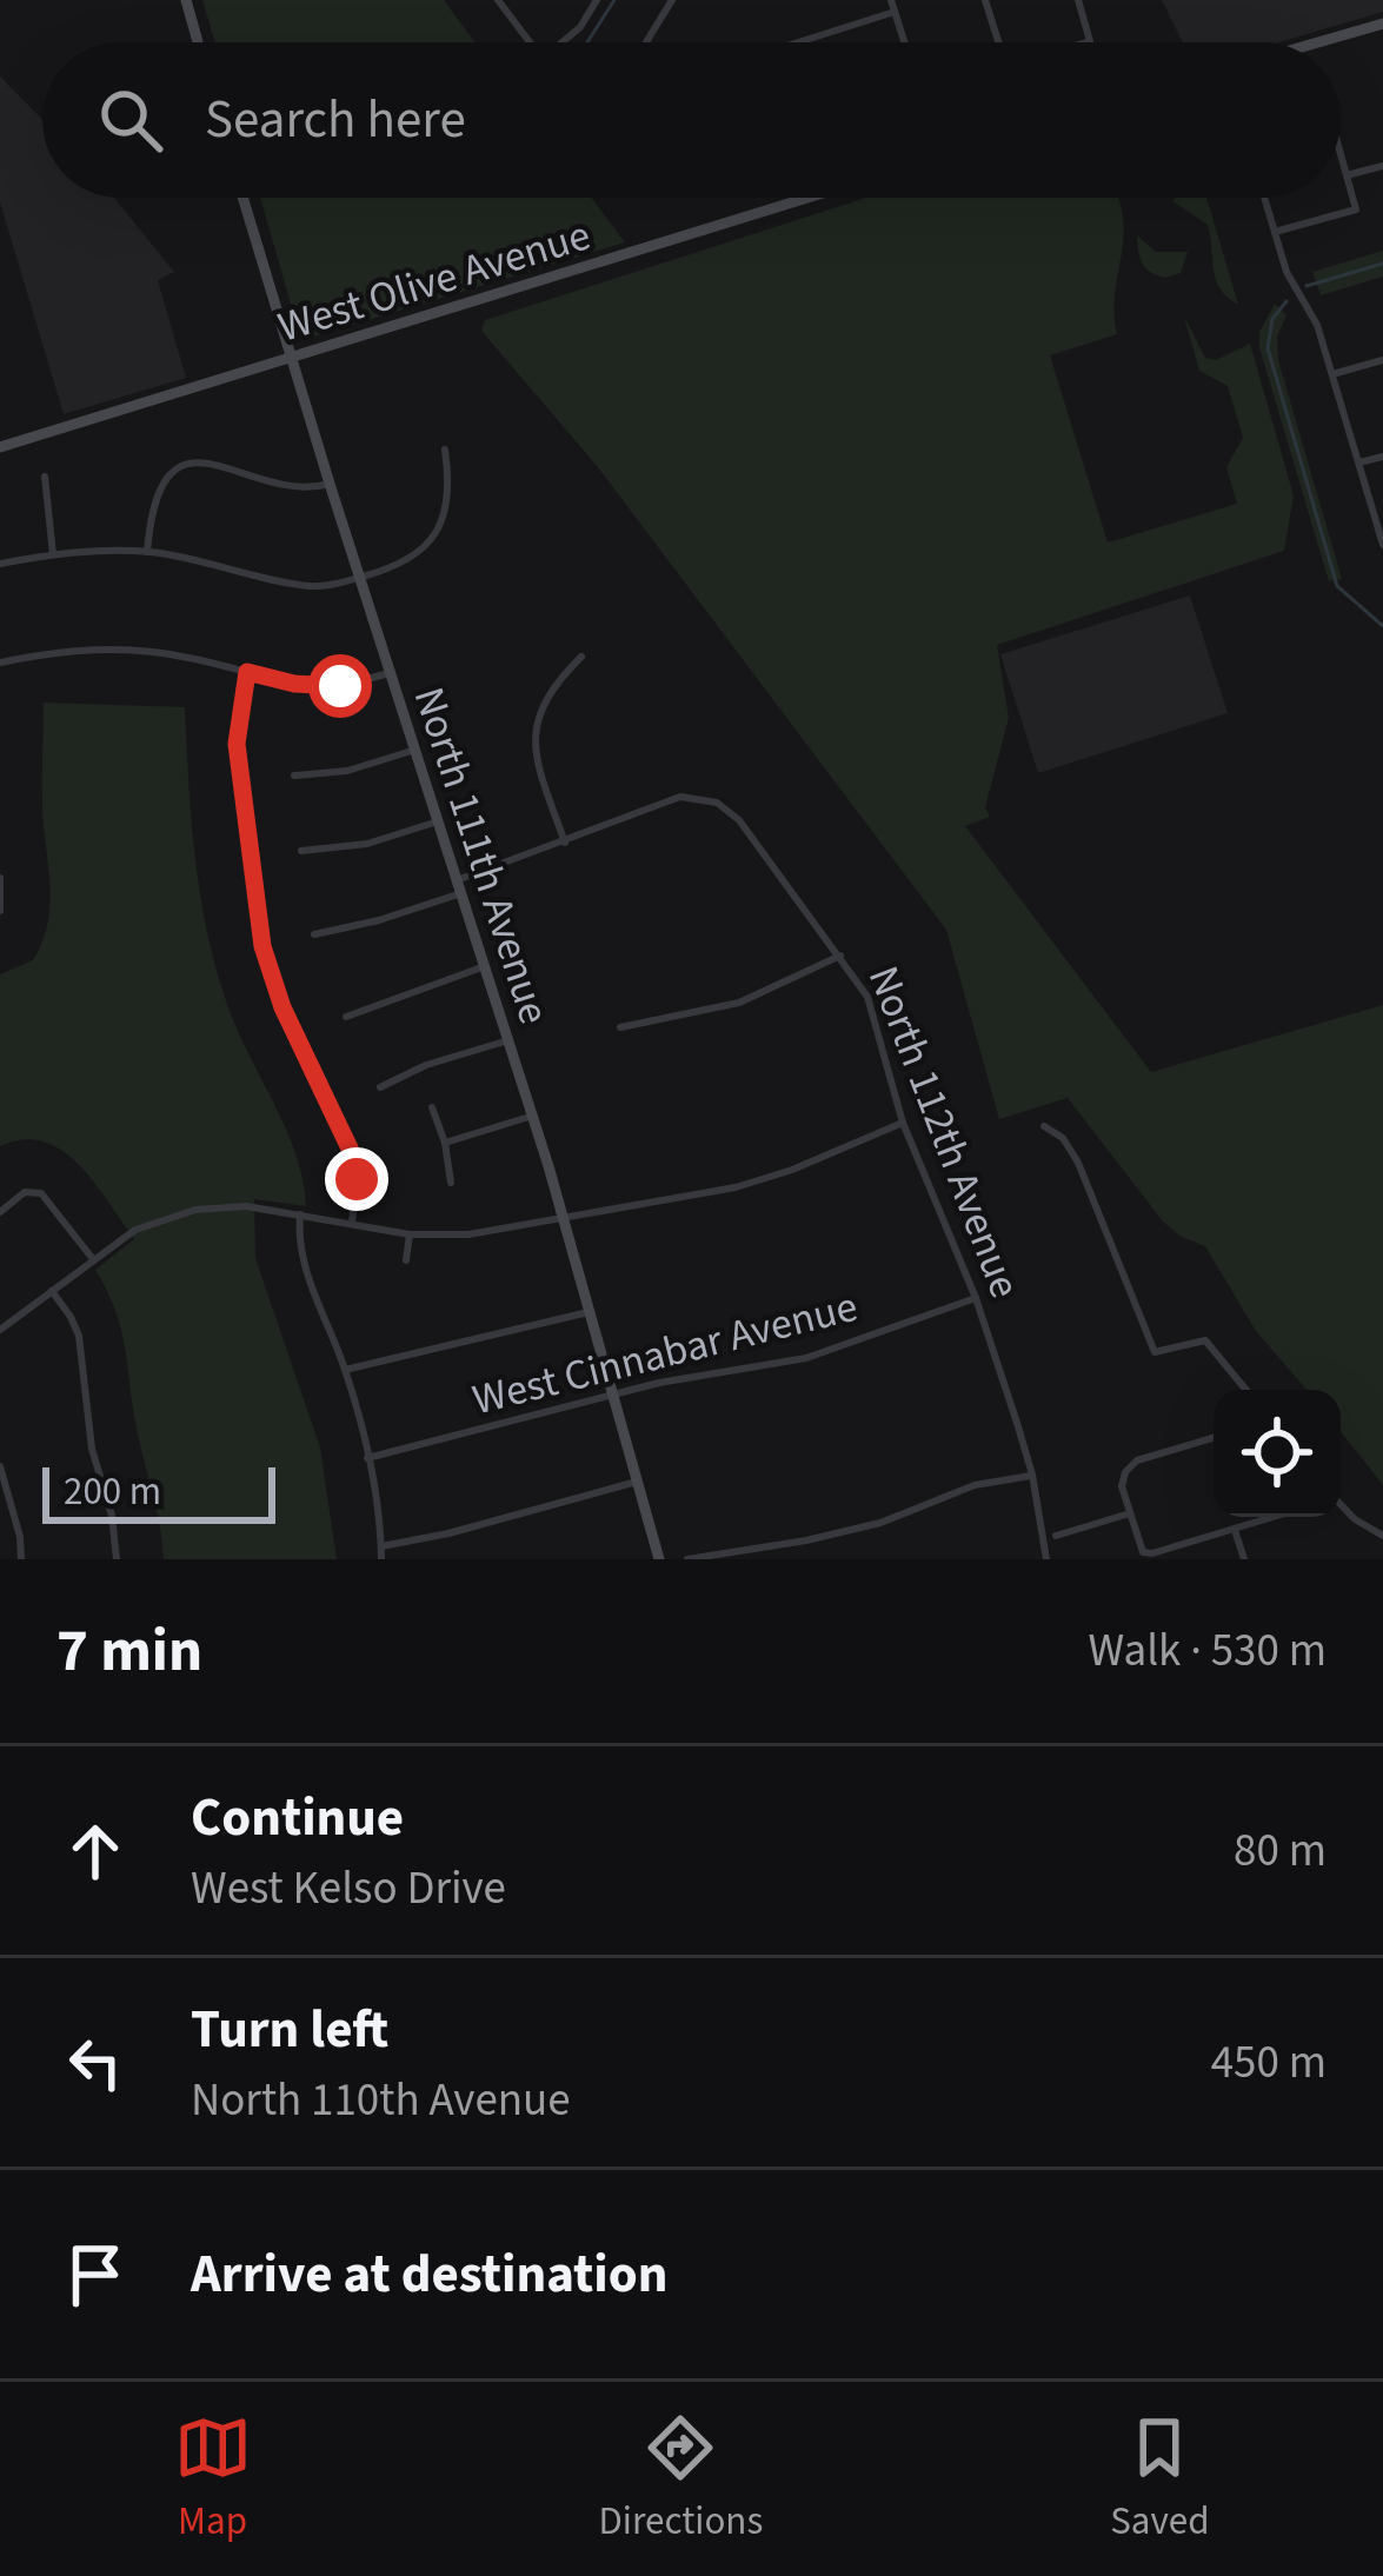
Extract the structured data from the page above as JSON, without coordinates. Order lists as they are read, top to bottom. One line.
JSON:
{"streets":{"street":["West Olive Avenue","North 111th Avenue","North 112th Avenue","West Cinnabar Avenue"]},"crossings":[["West Olive Avenue","North 111th Avenue"],["North 111th Avenue","West Cinnabar Avenue"],["North 112th Avenue","West Cinnabar Avenue"]],"scale_bar":"200 m","page":{"search":"Search here","scale":"200 m","heading":["7 min","Walk · 530 m"],"list":[["Continue","West Kelso Drive","80 m"],["Turn left","North 110th Avenue","450 m"],"Arrive at destination"],"nav":["Map","Directions","Saved"]}}
